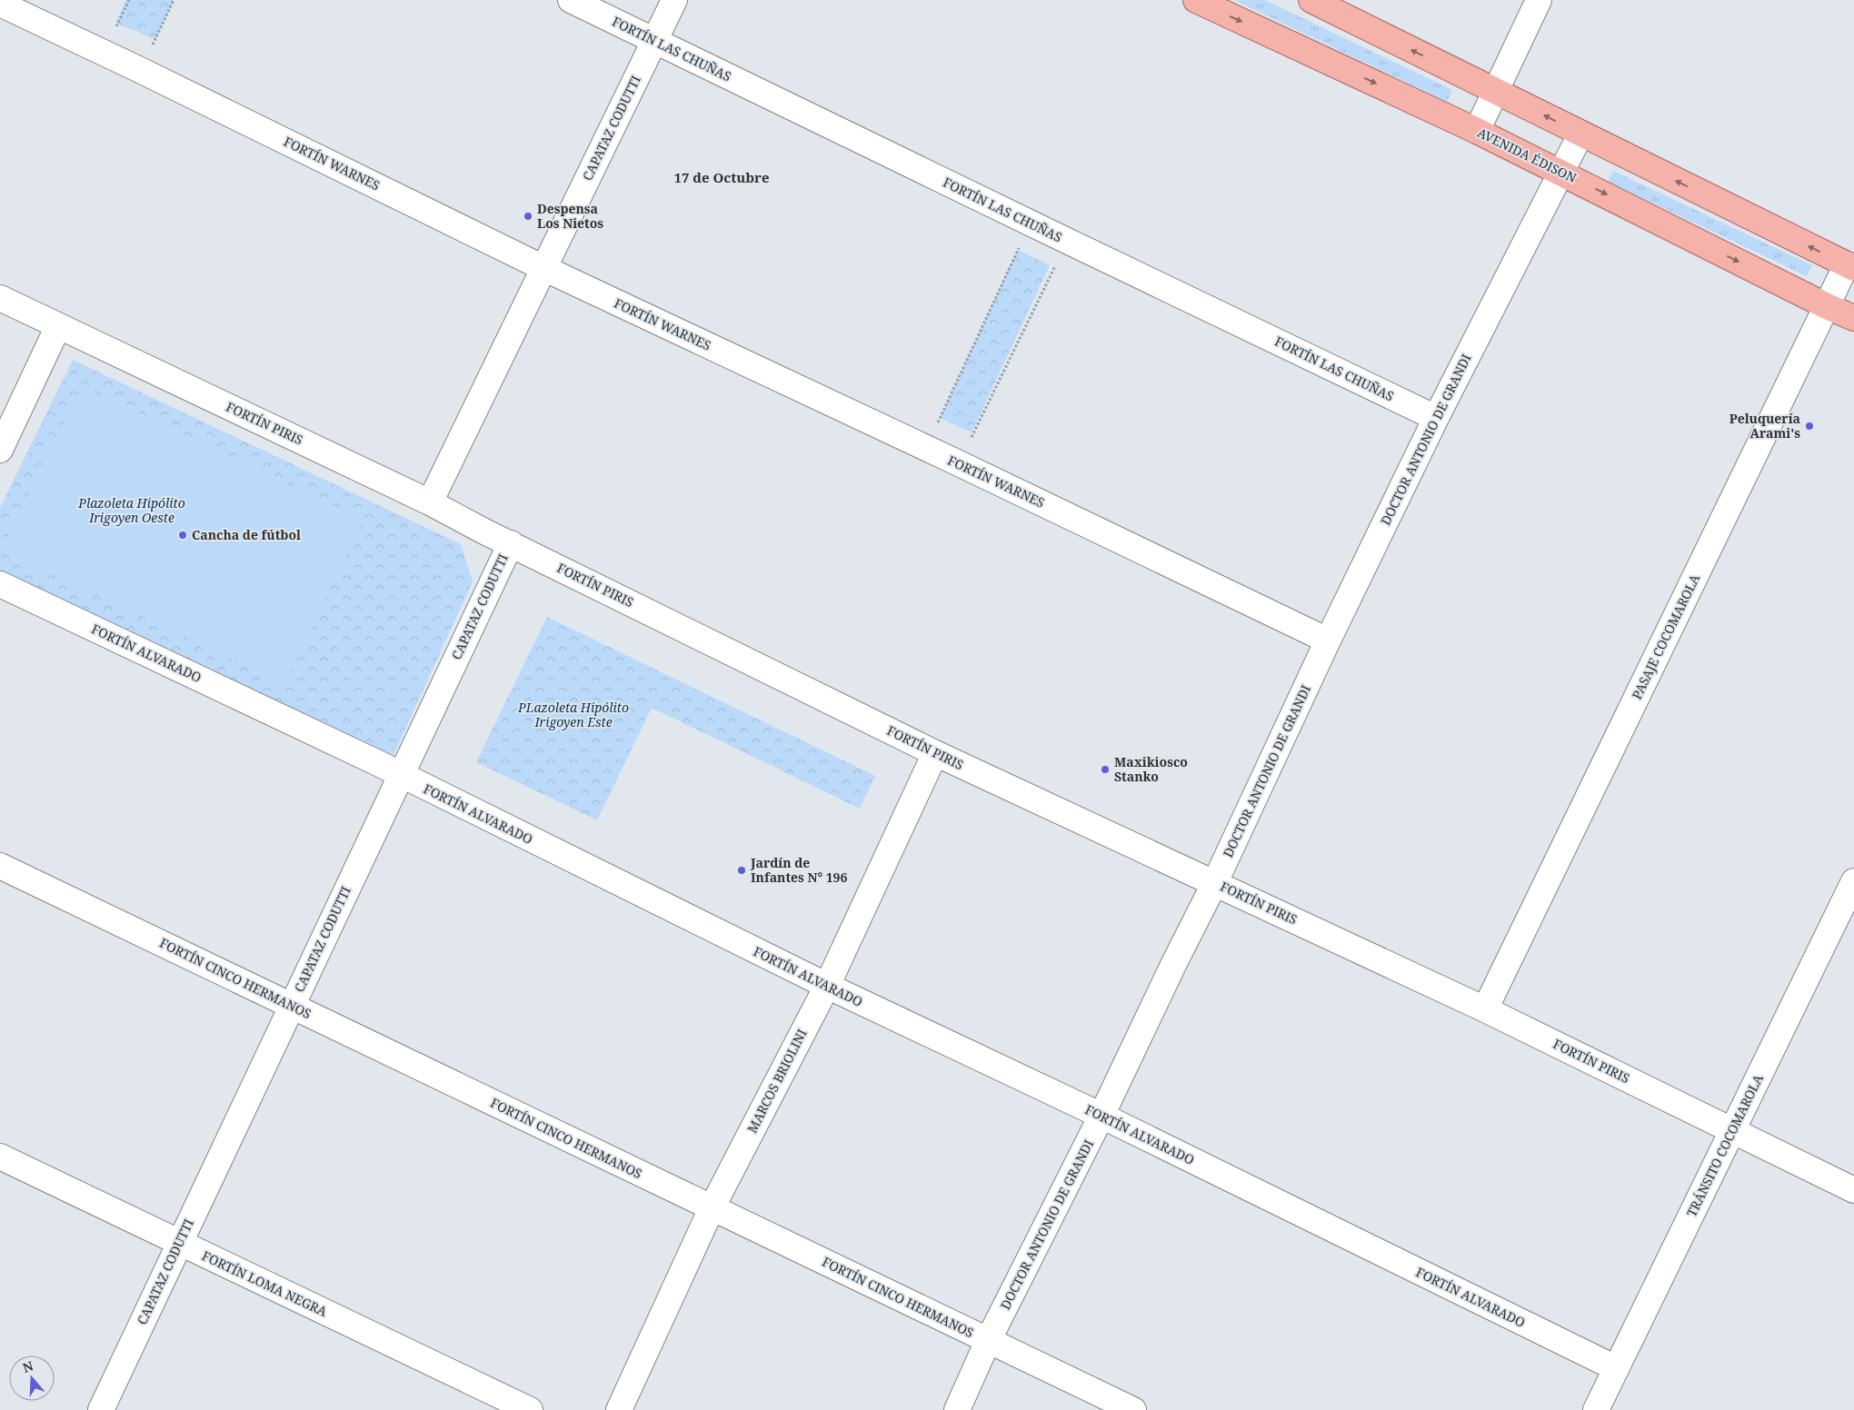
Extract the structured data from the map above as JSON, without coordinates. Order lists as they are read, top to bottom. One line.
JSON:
{"streets":{"main road":["AVENIDA ÉDISON"],"street":["FORTÍN LAS CHUÑAS","CAPATAZ CODUTTI","FORTÍN WARNES","FORTÍN PIRIS","DOCTOR ANTONIO DE GRANDI","PASAJE COCOMAROLA","FORTÍN ALVARADO","FORTÍN CINCO HERMANOS","MARCOS BRIOLINI","TRÁNSITO COCOMAROLA","FORTÍN LOMA NEGRA"]},"crossings":[["FORTÍN LAS CHUÑAS","CAPATAZ CODUTTI"],["FORTÍN LAS CHUÑAS","DOCTOR ANTONIO DE GRANDI"],["CAPATAZ CODUTTI","FORTÍN WARNES"],["CAPATAZ CODUTTI","FORTÍN PIRIS"],["CAPATAZ CODUTTI","FORTÍN ALVARADO"],["CAPATAZ CODUTTI","FORTÍN CINCO HERMANOS"],["CAPATAZ CODUTTI","FORTÍN LOMA NEGRA"],["AVENIDA ÉDISON","DOCTOR ANTONIO DE GRANDI"],["AVENIDA ÉDISON","PASAJE COCOMAROLA"],["FORTÍN WARNES","DOCTOR ANTONIO DE GRANDI"],["FORTÍN PIRIS","DOCTOR ANTONIO DE GRANDI"],["FORTÍN PIRIS","PASAJE COCOMAROLA"],["FORTÍN PIRIS","MARCOS BRIOLINI"],["FORTÍN PIRIS","TRÁNSITO COCOMAROLA"],["DOCTOR ANTONIO DE GRANDI","FORTÍN ALVARADO"],["DOCTOR ANTONIO DE GRANDI","FORTÍN CINCO HERMANOS"],["FORTÍN ALVARADO","MARCOS BRIOLINI"],["FORTÍN ALVARADO","TRÁNSITO COCOMAROLA"],["FORTÍN CINCO HERMANOS","MARCOS BRIOLINI"]],"districts":["17 de Octubre"],"parks":["Plazoleta Hipólito Irigoyen Oeste","PLazoleta Hipólito Irigoyen Este"],"places":["Despensa Los Nietos","Peluquería Arami's","Cancha de fútbol","Maxikiosco Stanko","Jardín de Infantes N° 196"],"north":"top"}
